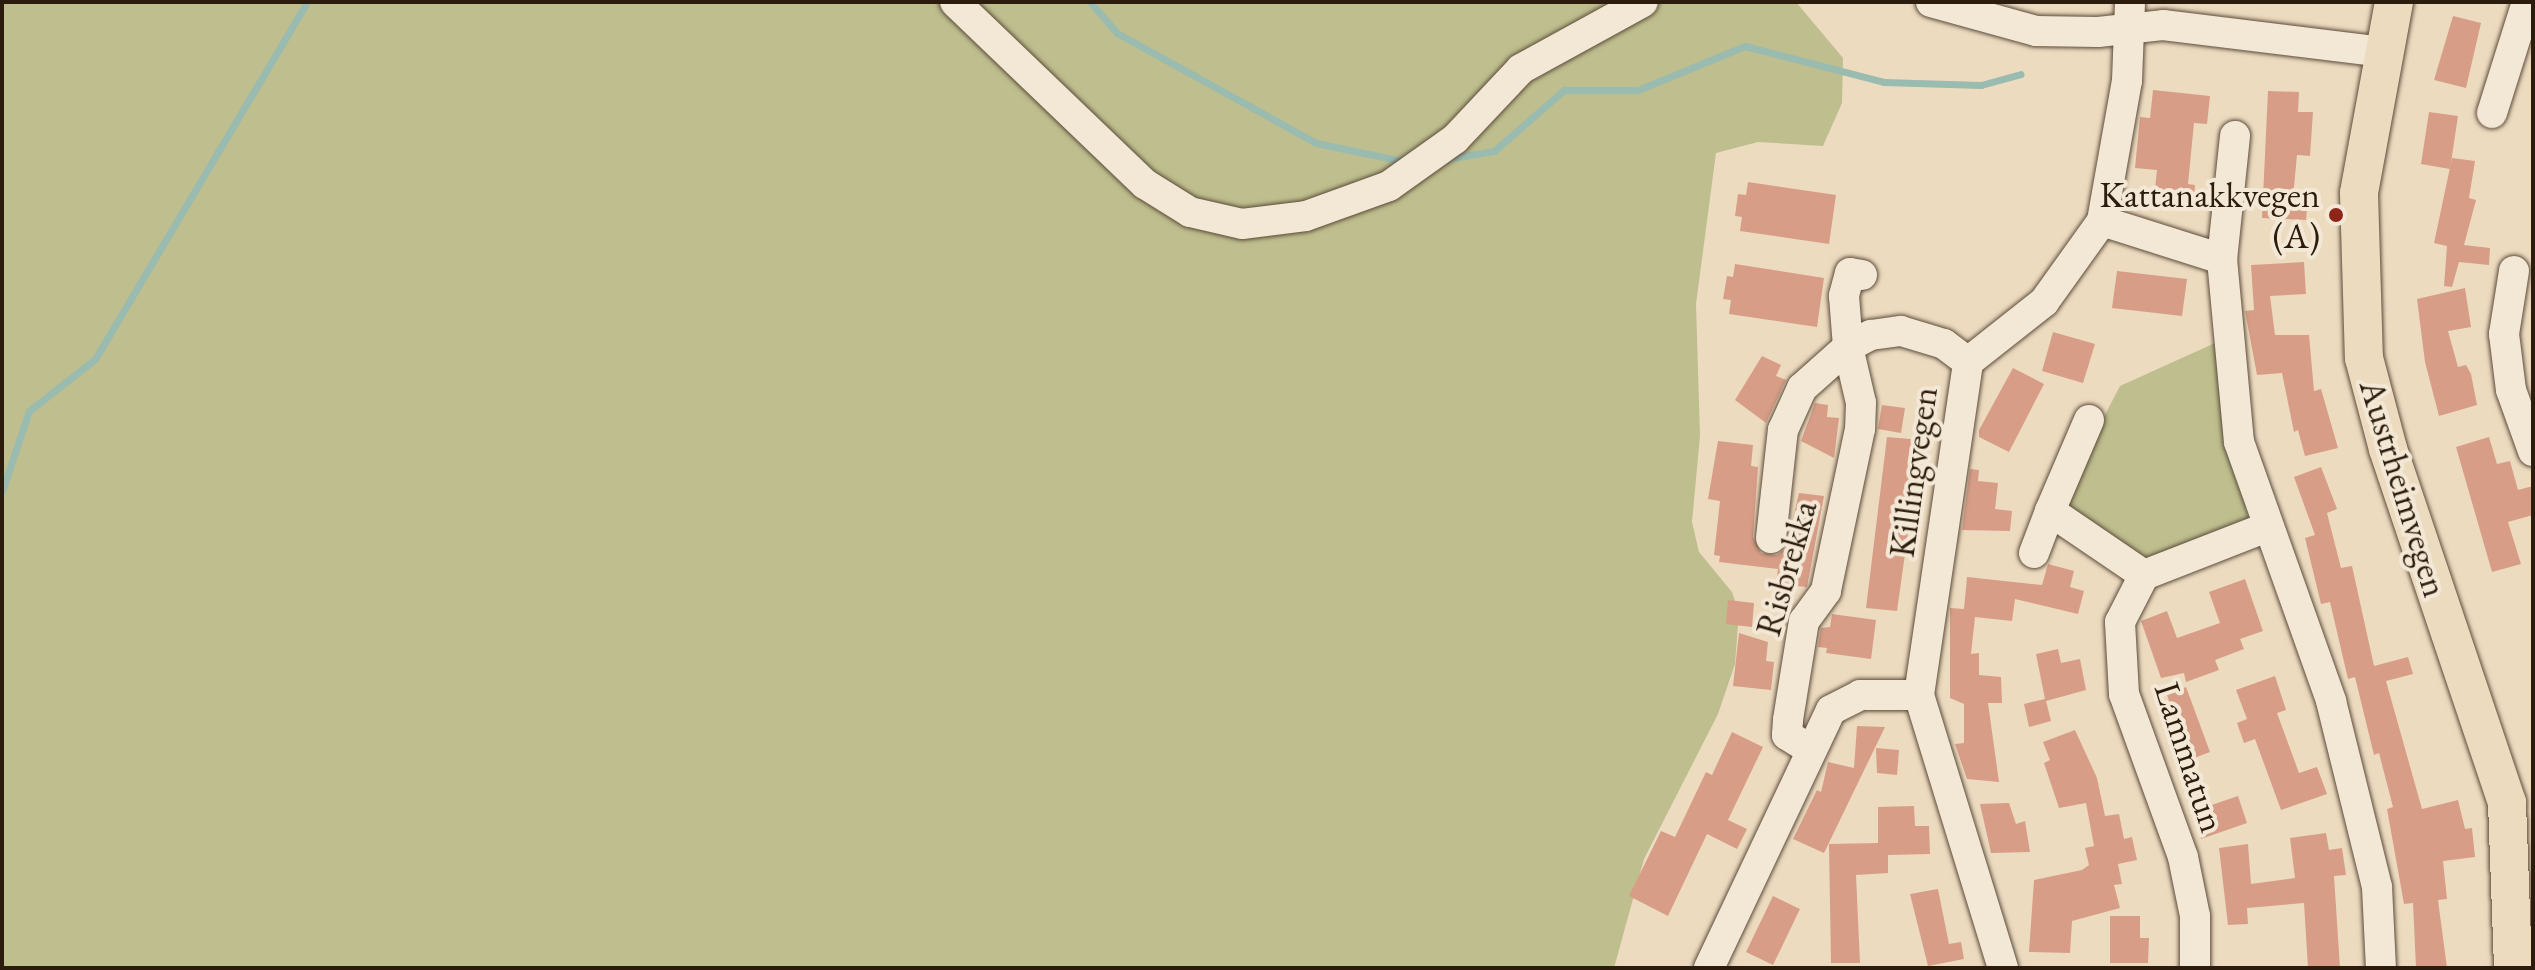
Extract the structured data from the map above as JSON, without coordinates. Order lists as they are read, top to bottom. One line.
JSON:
{"streets":{"main road":["Austrheimvegen"],"street":["Killingvegen","Risbrekka","Lammatun"]},"crossings":[["Killingvegen","Risbrekka"]],"places":["Kattanakkvegen (A)"]}
